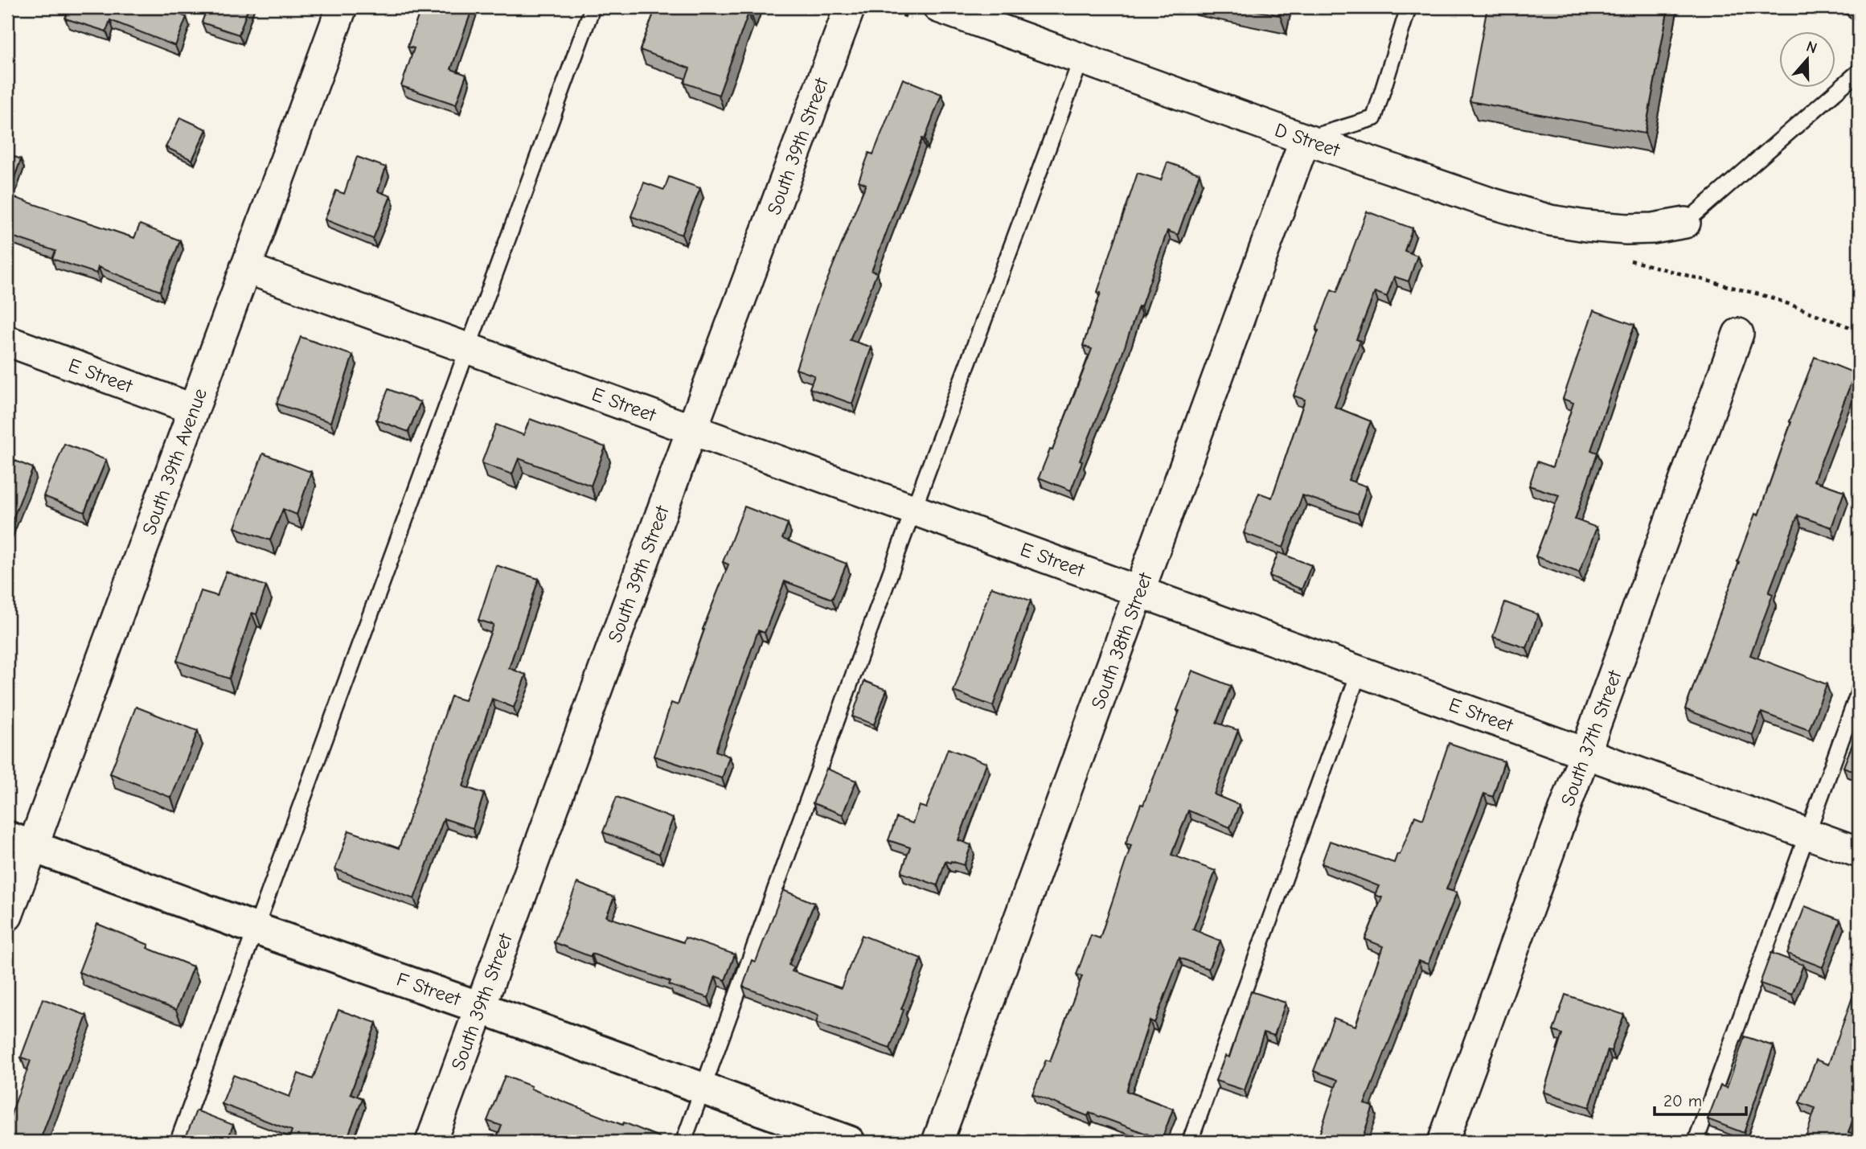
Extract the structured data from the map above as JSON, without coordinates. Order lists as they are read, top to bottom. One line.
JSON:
{"streets":{"main road":["F Street"],"street":["D Street","South 39th Street","E Street","South 39th Avenue","South 38th Street","South 37th Street"]},"crossings":[["D Street","South 38th Street"],["South 39th Street","E Street"],["South 39th Street","F Street"],["E Street","South 39th Avenue"],["E Street","South 38th Street"],["E Street","South 37th Street"],["South 39th Avenue","F Street"]],"scale_bar":"20 m","north":"top"}
